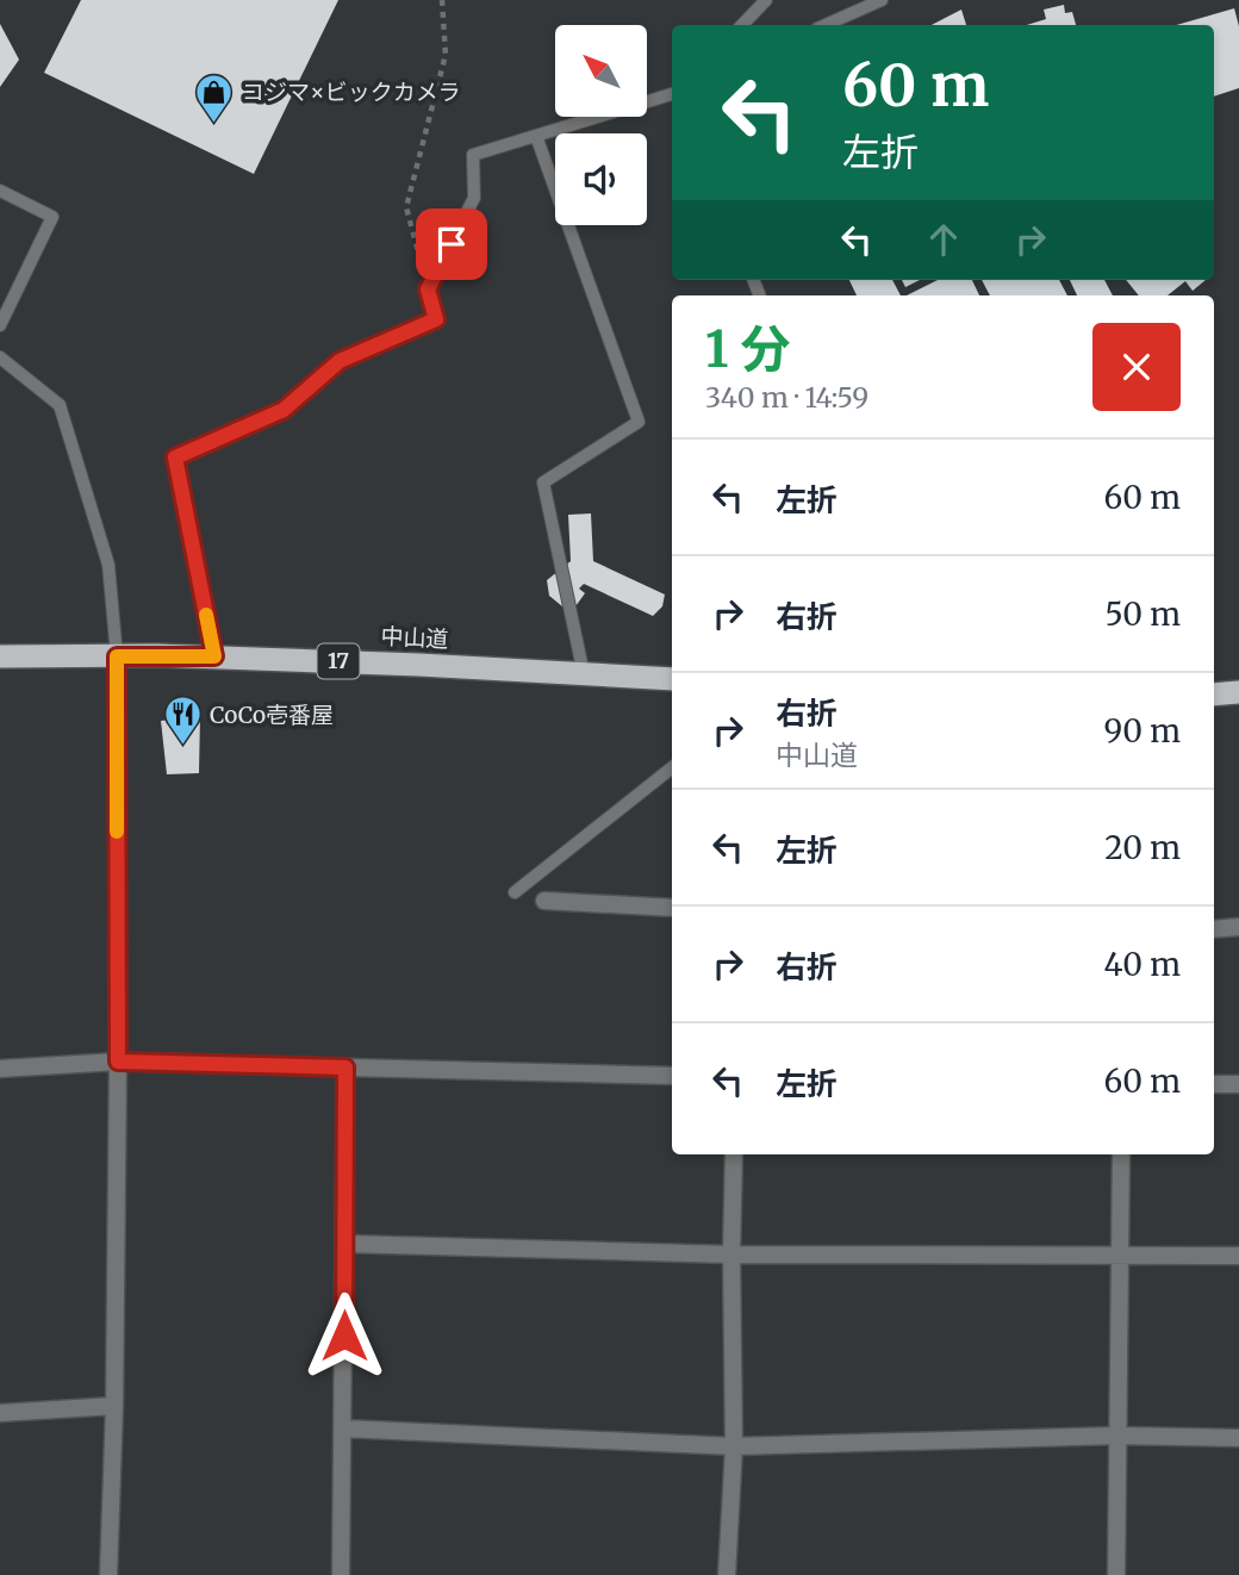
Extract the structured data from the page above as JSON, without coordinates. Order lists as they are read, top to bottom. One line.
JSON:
{"streets":{"highway":["中山道","17"]},"places":{"shop":["コジマ×ビックカメラ"],"restaurant":["CoCo壱番屋"]},"north":"top left","page":{"turn":["60 m","左折"],"heading":["1 分","340 m · 14:59"],"list":[{"name":"左折","value":"60 m"},{"name":"右折","value":"50 m"},{"name":"右折","note":"中山道","value":"90 m"},{"name":"左折","value":"20 m"},{"name":"右折","value":"40 m"},{"name":"左折","value":"60 m"}]}}
